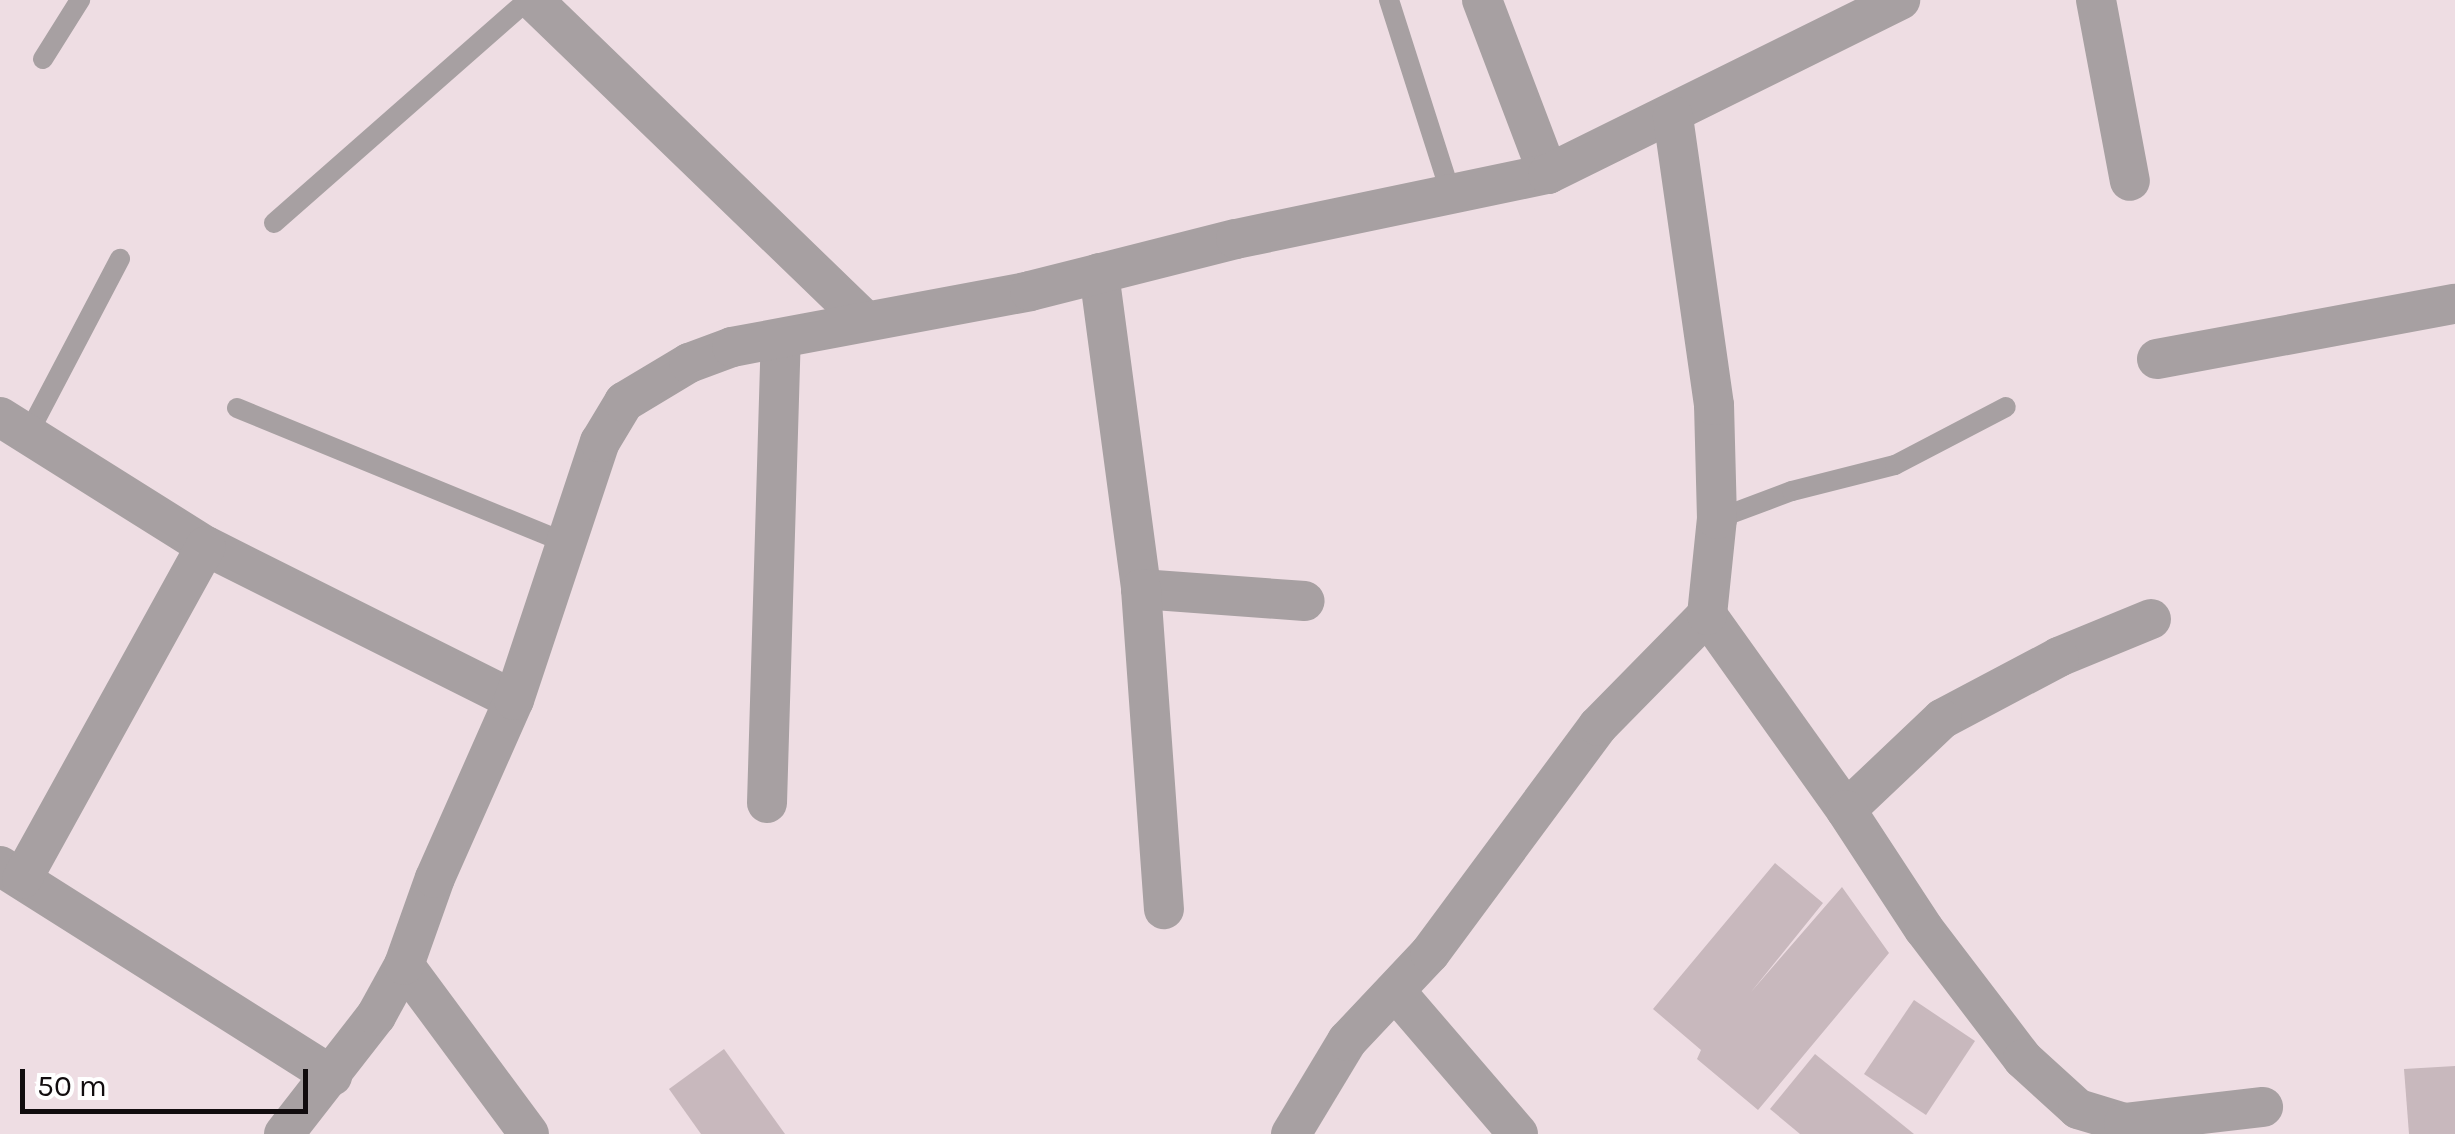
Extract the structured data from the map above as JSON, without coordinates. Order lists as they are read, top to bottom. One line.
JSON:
{"scale_bar":"50 m"}
